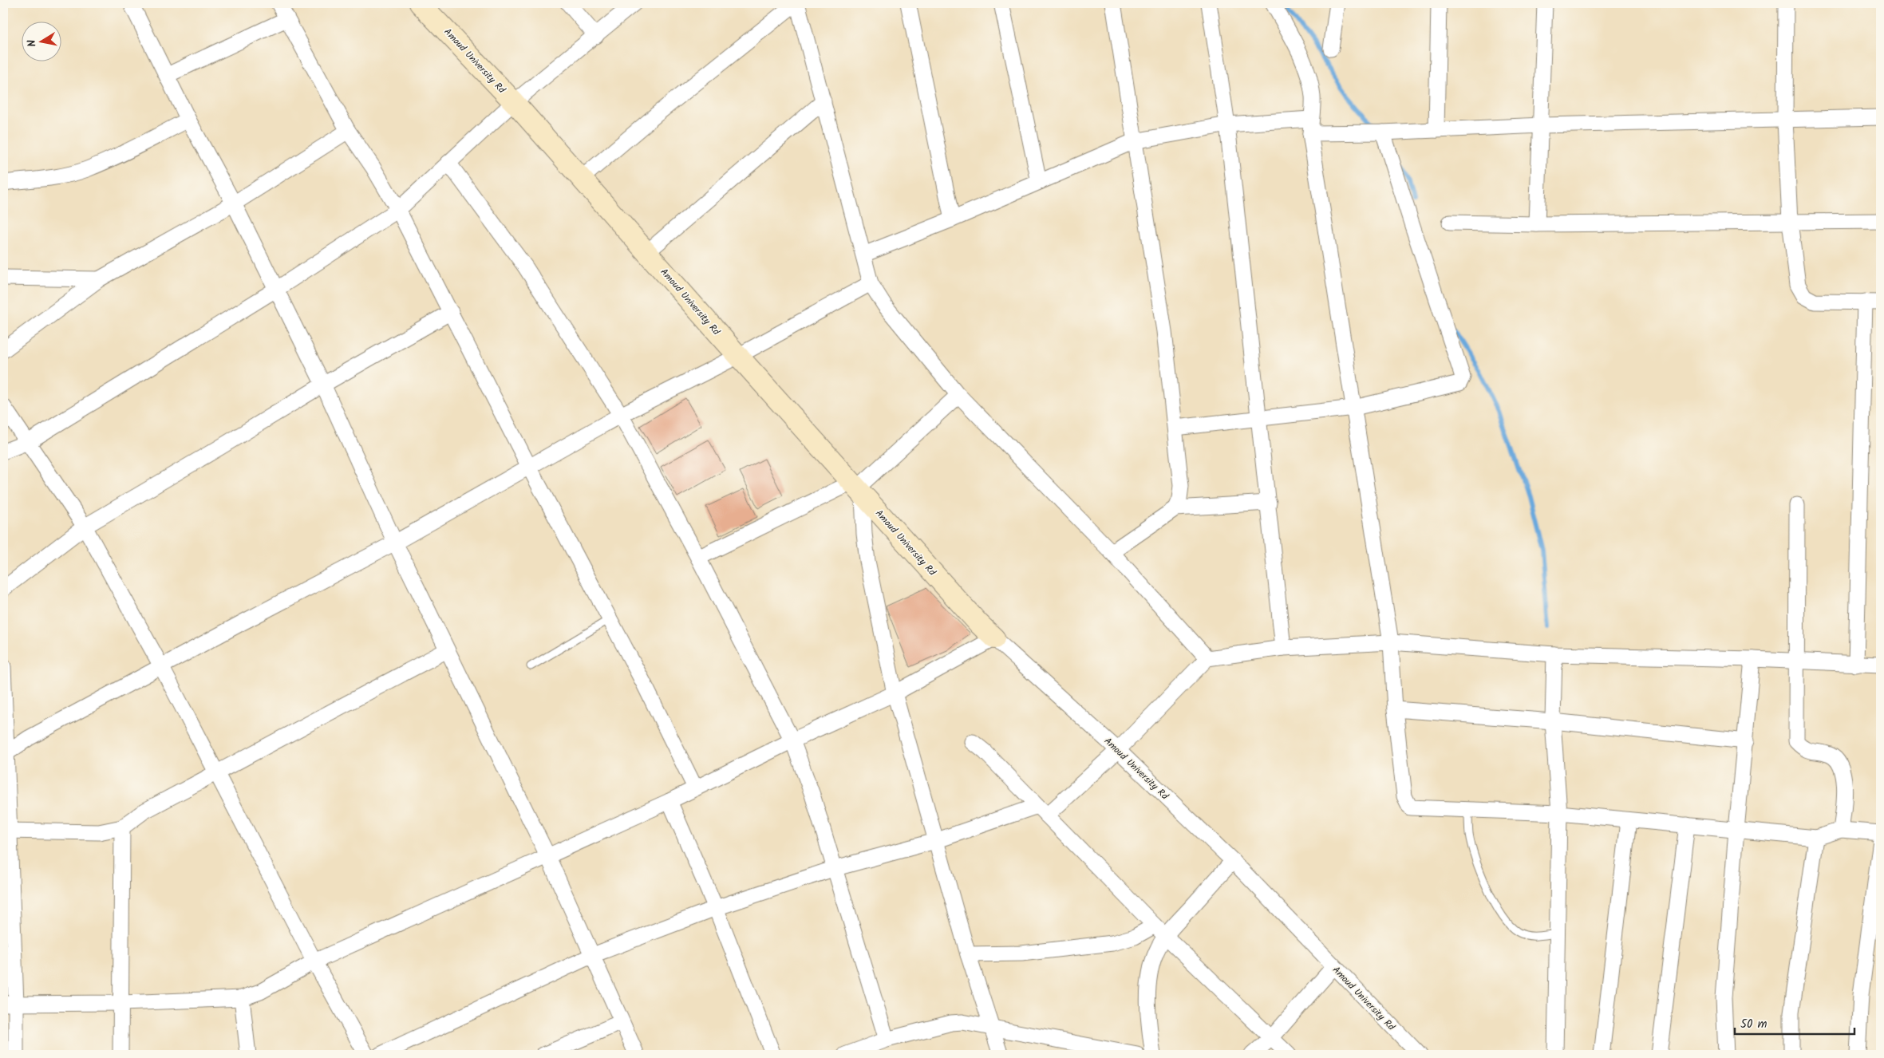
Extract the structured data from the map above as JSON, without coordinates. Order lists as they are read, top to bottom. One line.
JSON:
{"streets":{"street":["Amoud University Rd"]},"scale_bar":"50 m","north":"left"}
